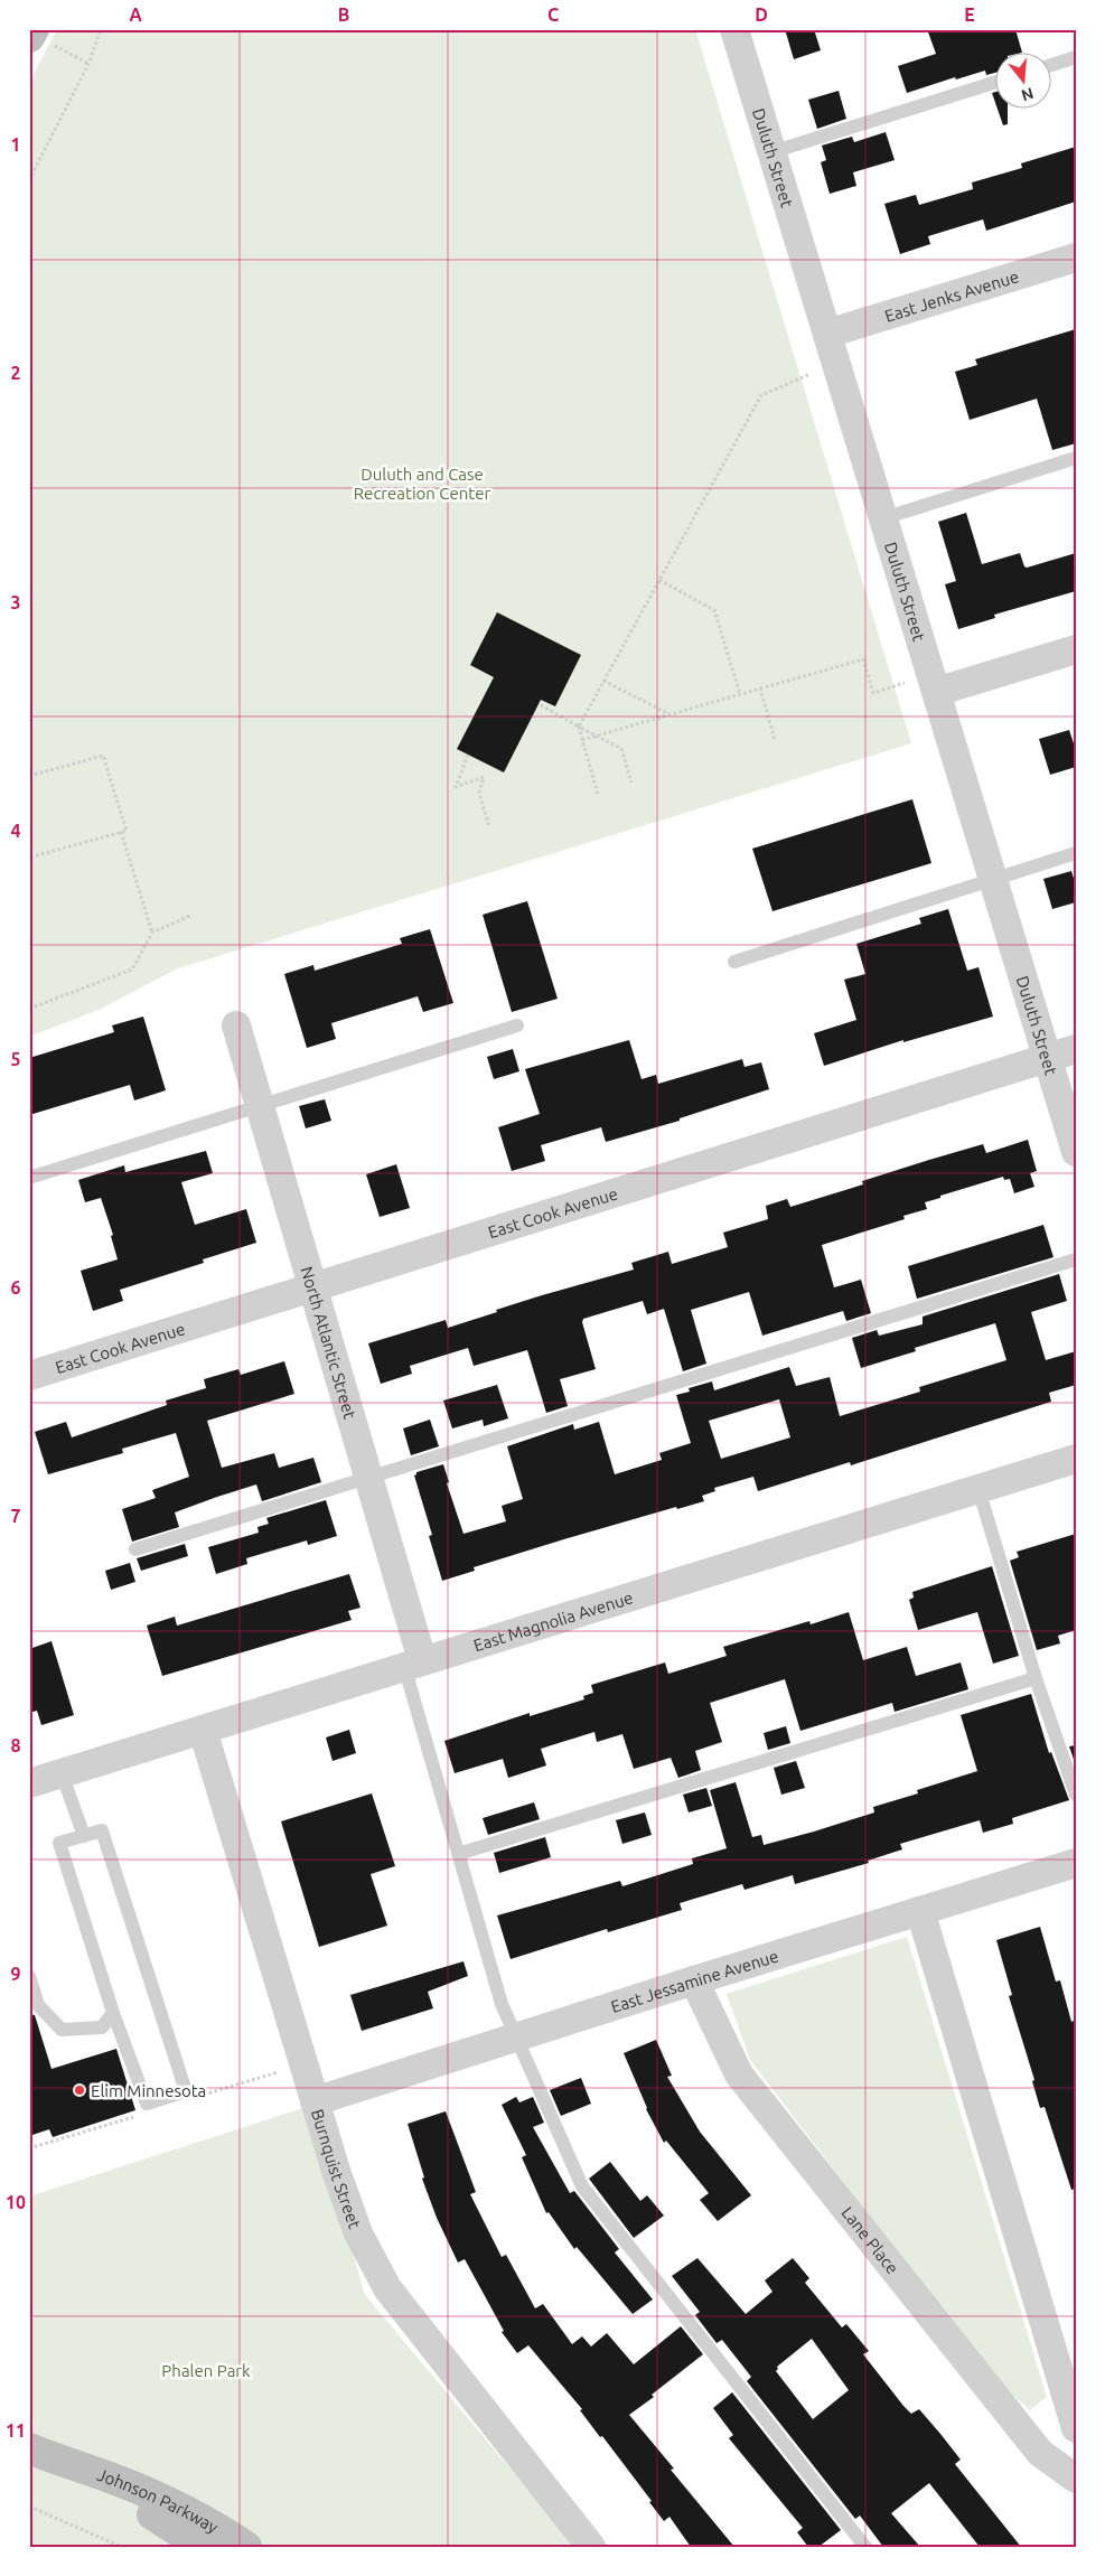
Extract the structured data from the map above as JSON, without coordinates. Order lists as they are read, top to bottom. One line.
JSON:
{"streets":{"street":["Duluth Street","East Jenks Avenue","East Cook Avenue","North Atlantic Street","East Magnolia Avenue","East Jessamine Avenue","Burnquist Street","Lane Place","Johnson Parkway"]},"crossings":[["Duluth Street","East Jenks Avenue"],["Duluth Street","East Cook Avenue"],["East Cook Avenue","North Atlantic Street"],["North Atlantic Street","East Magnolia Avenue"],["East Magnolia Avenue","Burnquist Street"],["East Jessamine Avenue","Burnquist Street"],["East Jessamine Avenue","Lane Place"]],"parks":["Duluth and Case Recreation Center","Phalen Park"],"places":["Elim Minnesota"],"north":"bottom","grid":{"columns":["A","B","C","D","E"],"rows":["1","2","3","4","5","6","7","8","9","10","11"]}}
